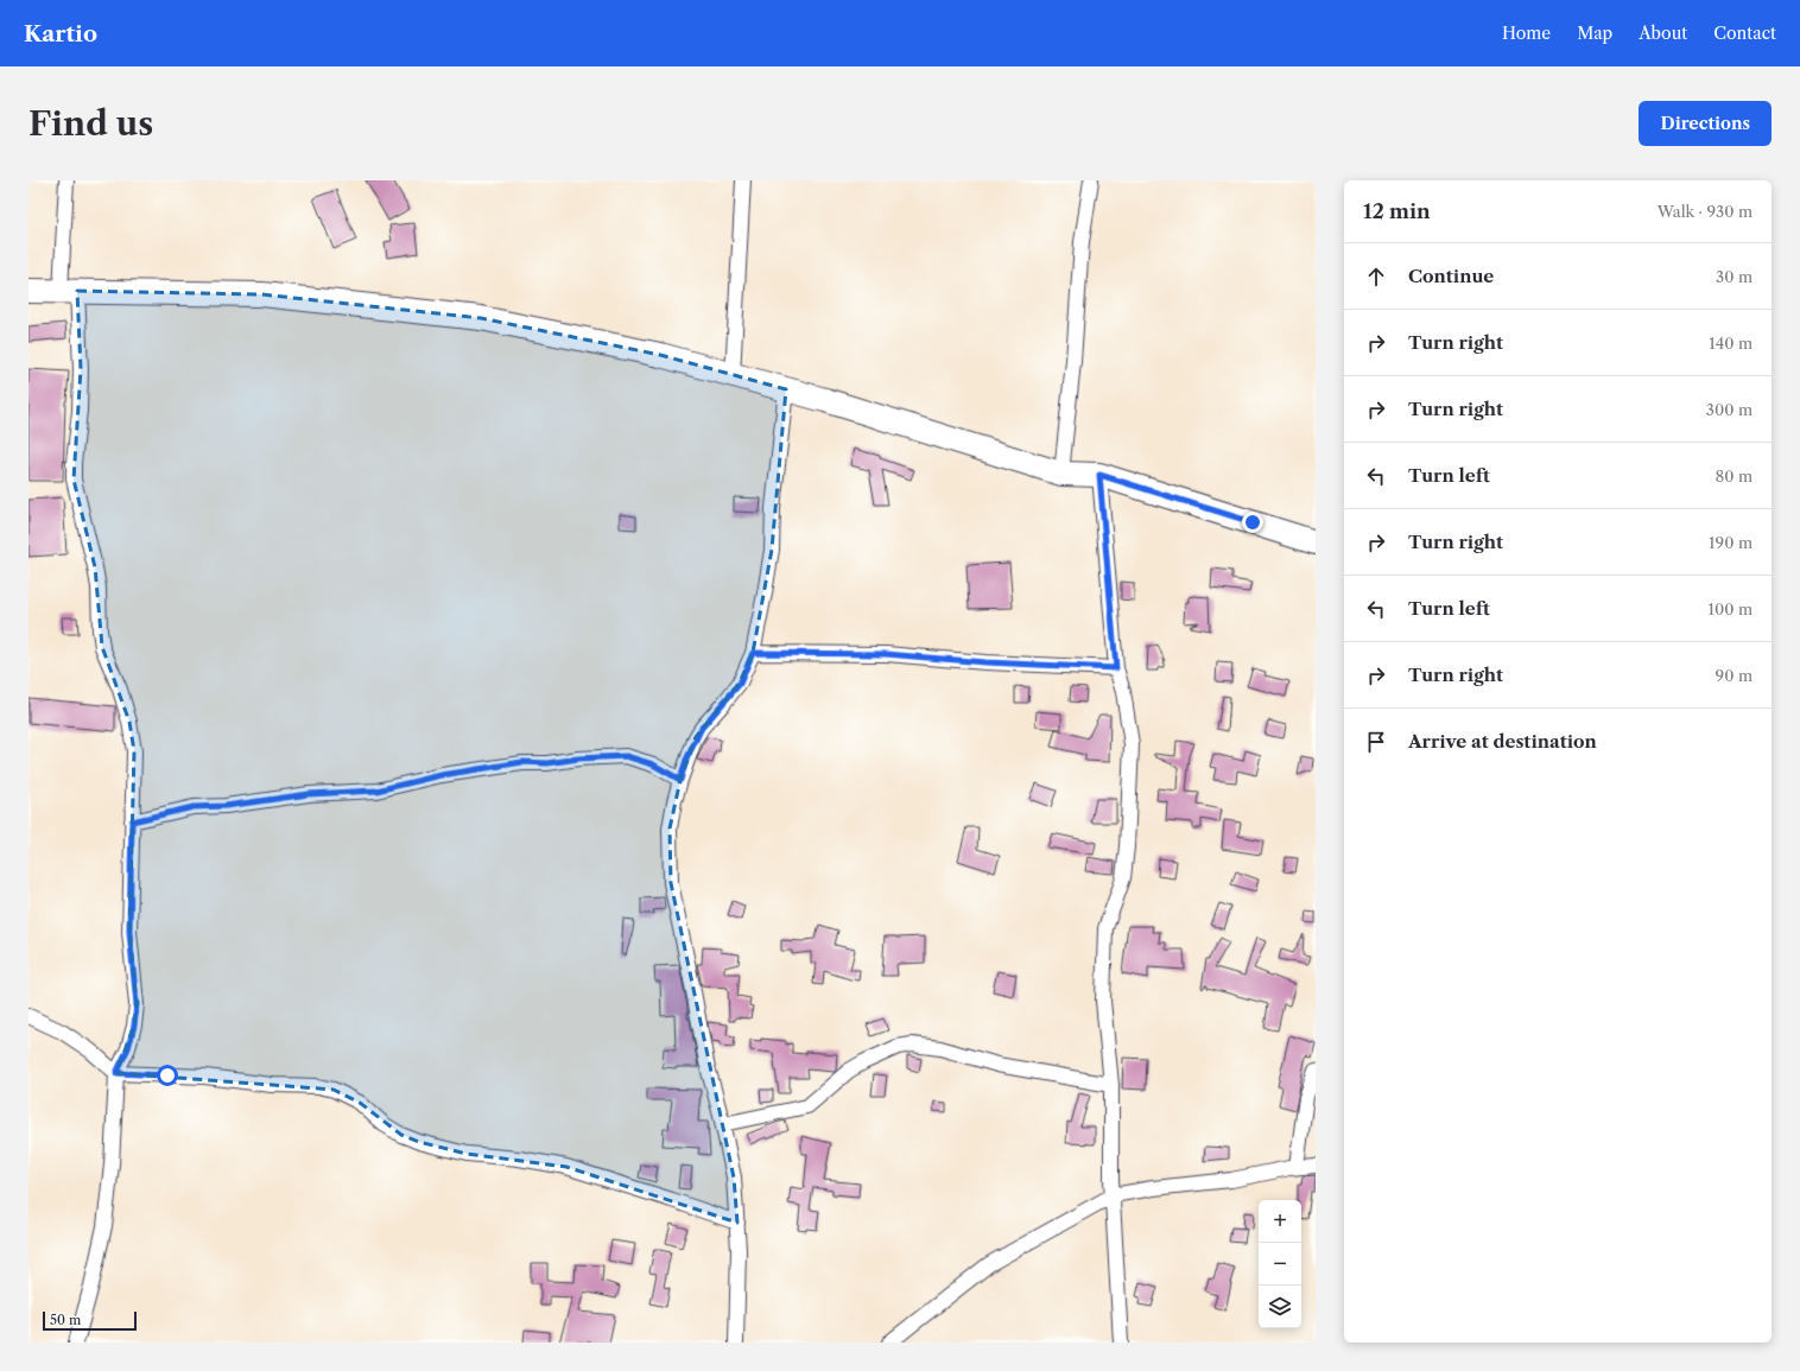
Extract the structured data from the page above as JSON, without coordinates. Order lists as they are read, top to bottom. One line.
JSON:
{"scale_bar":"50 m","page":{"header":"Kartio","nav":["Home","Map","About","Contact"],"buttons":"Directions","title":"Find us","heading":["12 min","Walk · 930 m"],"list":[["Continue","30 m"],["Turn right","140 m"],["Turn right","300 m"],["Turn left","80 m"],["Turn right","190 m"],["Turn left","100 m"],["Turn right","90 m"],"Arrive at destination"],"map_buttons":["+","−"],"scale":"50 m"}}
